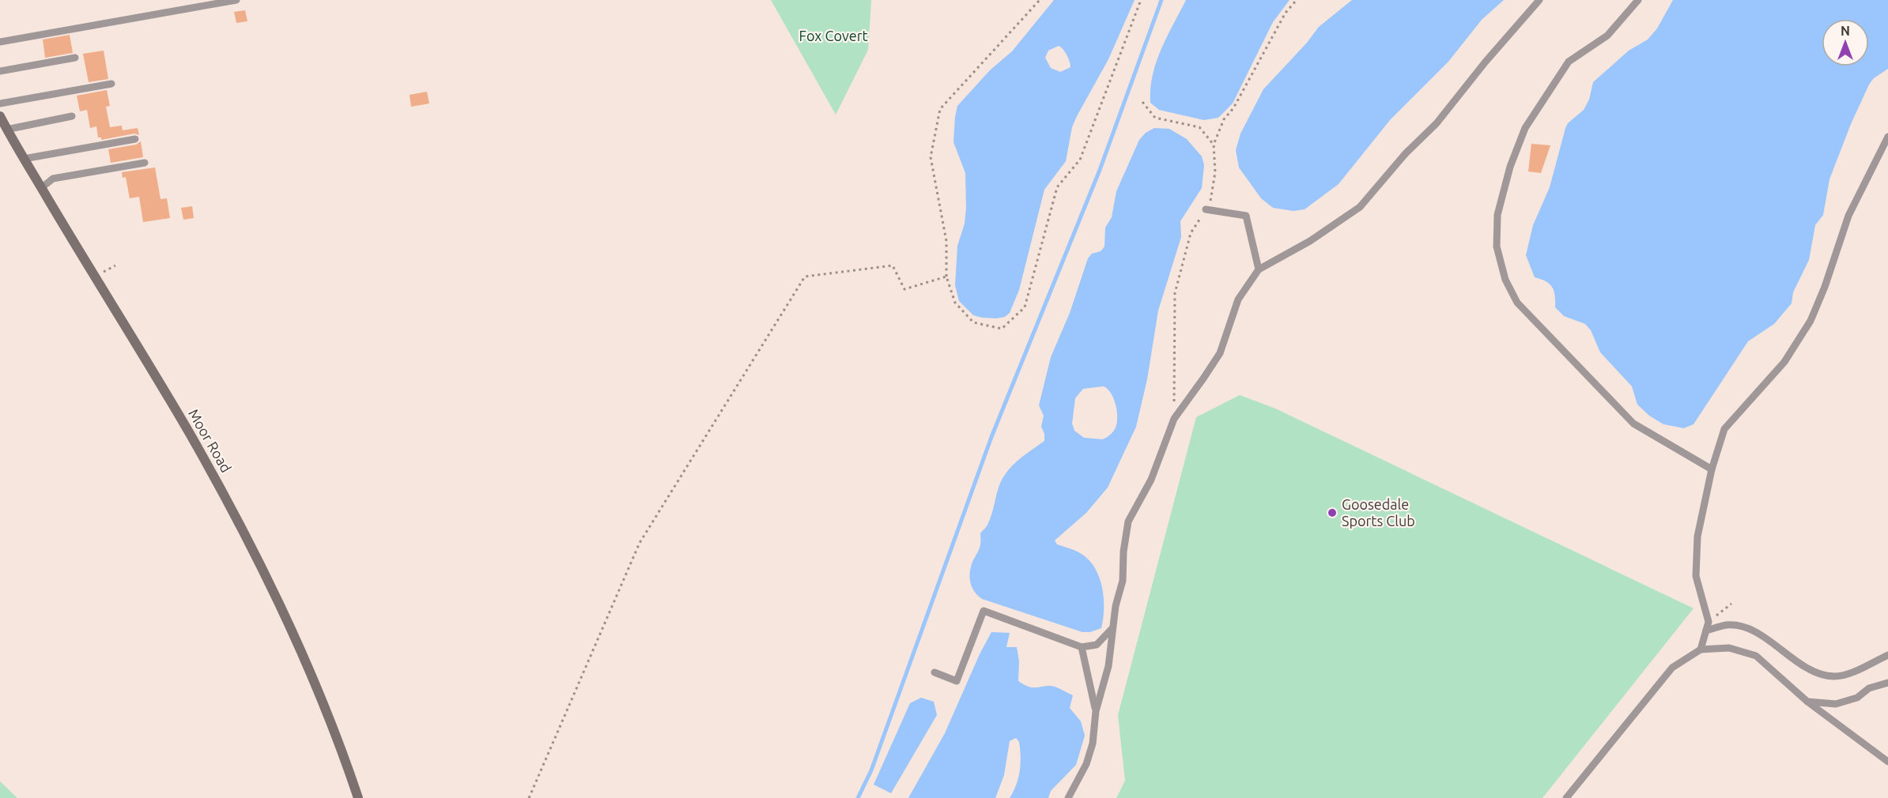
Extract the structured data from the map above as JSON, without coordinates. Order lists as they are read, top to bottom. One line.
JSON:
{"streets":{"main road":["Moor Road"]},"parks":["Fox Covert"],"places":["Goosedale Sports Club"],"north":"top"}
